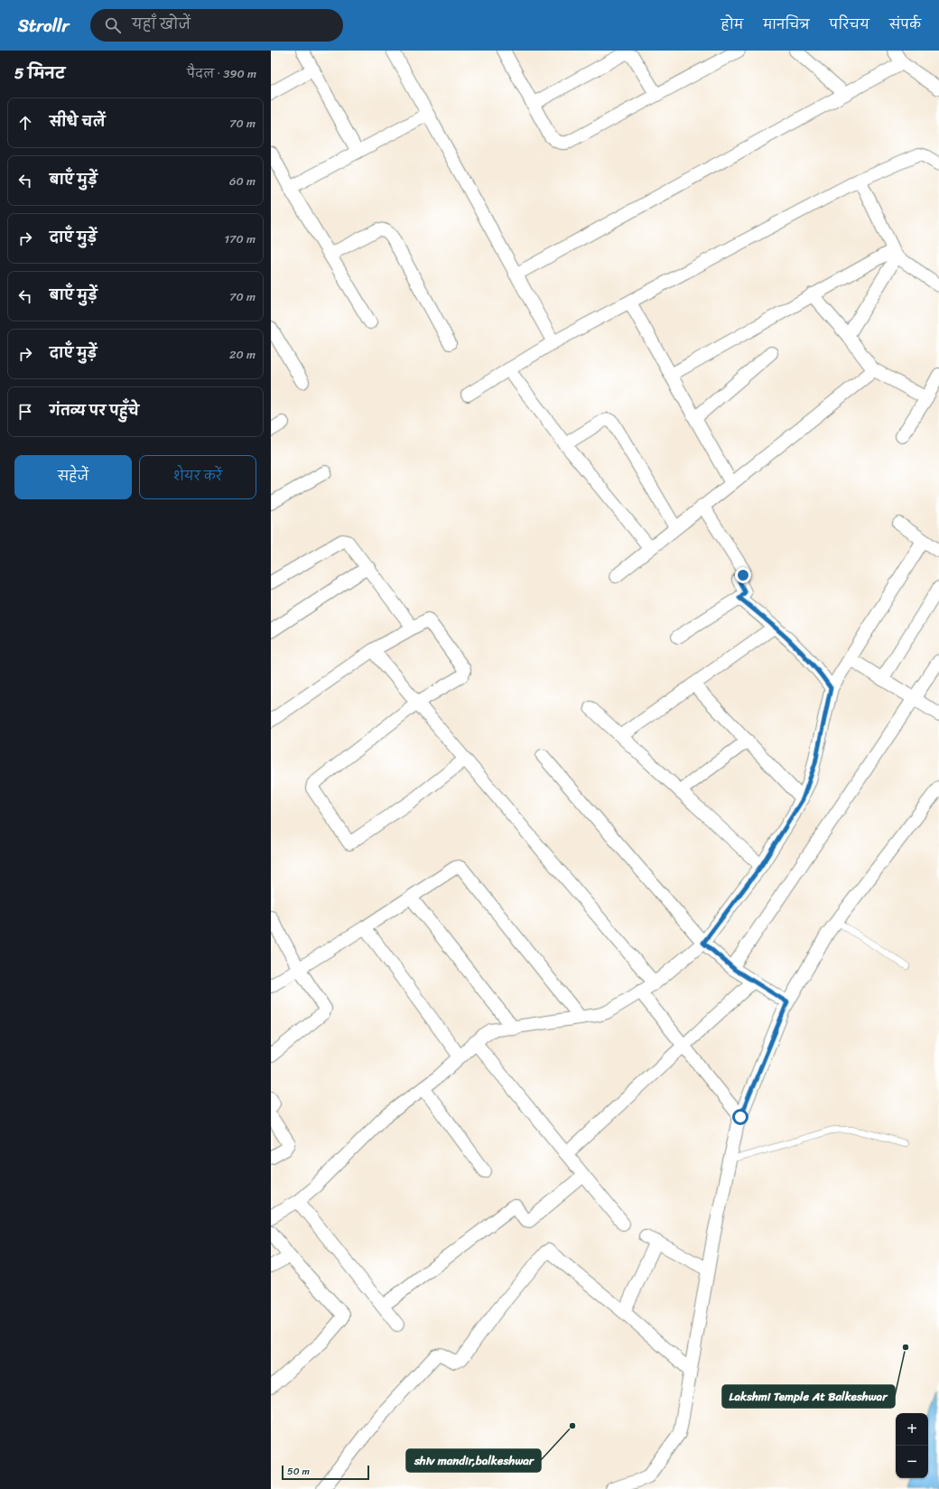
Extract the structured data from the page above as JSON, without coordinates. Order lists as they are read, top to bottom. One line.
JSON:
{"places":["Lakshmi Temple At Balkeshwar","shiv mandir,balkeshwar"],"scale_bar":"50 m","page":{"header":"Strollr","search":"यहाँ खोजें","nav":["होम","मानचित्र","परिचय","संपर्क"],"heading":["5 मिनट","पैदल · 390 m"],"list":[["सीधे चलें","70 m"],["बाएँ मुड़ें","60 m"],["दाएँ मुड़ें","170 m"],["बाएँ मुड़ें","70 m"],["दाएँ मुड़ें","20 m"],"गंतव्य पर पहुँचे"],"buttons":["सहेजें","शेयर करें"],"map_buttons":["+","−"],"scale":"50 m"}}
